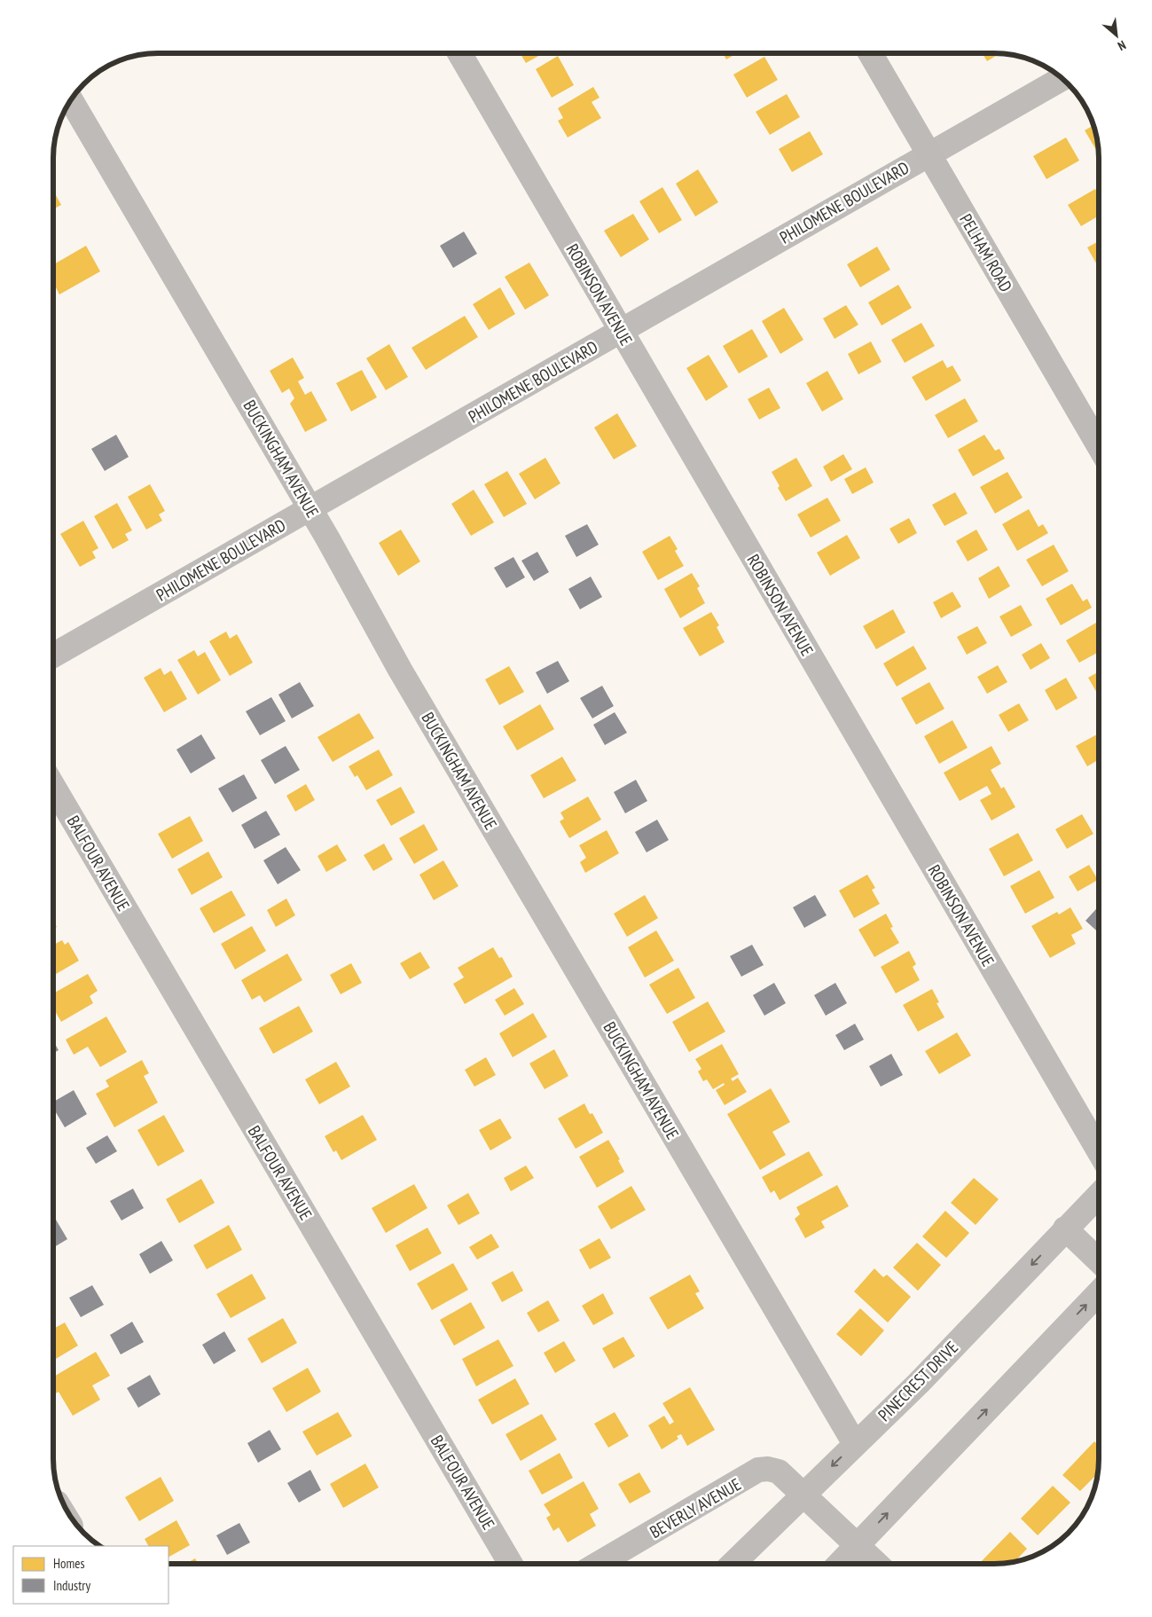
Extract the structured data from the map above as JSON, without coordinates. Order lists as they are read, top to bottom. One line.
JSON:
{"streets":{"main road":["PELHAM ROAD"],"street":["PHILOMENE BOULEVARD","ROBINSON AVENUE","BUCKINGHAM AVENUE","BALFOUR AVENUE","PINECREST DRIVE","BEVERLY AVENUE"]},"crossings":[["PHILOMENE BOULEVARD","PELHAM ROAD"],["PHILOMENE BOULEVARD","ROBINSON AVENUE"],["PHILOMENE BOULEVARD","BUCKINGHAM AVENUE"],["BUCKINGHAM AVENUE","PINECREST DRIVE"],["PINECREST DRIVE","BEVERLY AVENUE"]],"legend":["Homes","Industry"],"north":"bottom right"}
